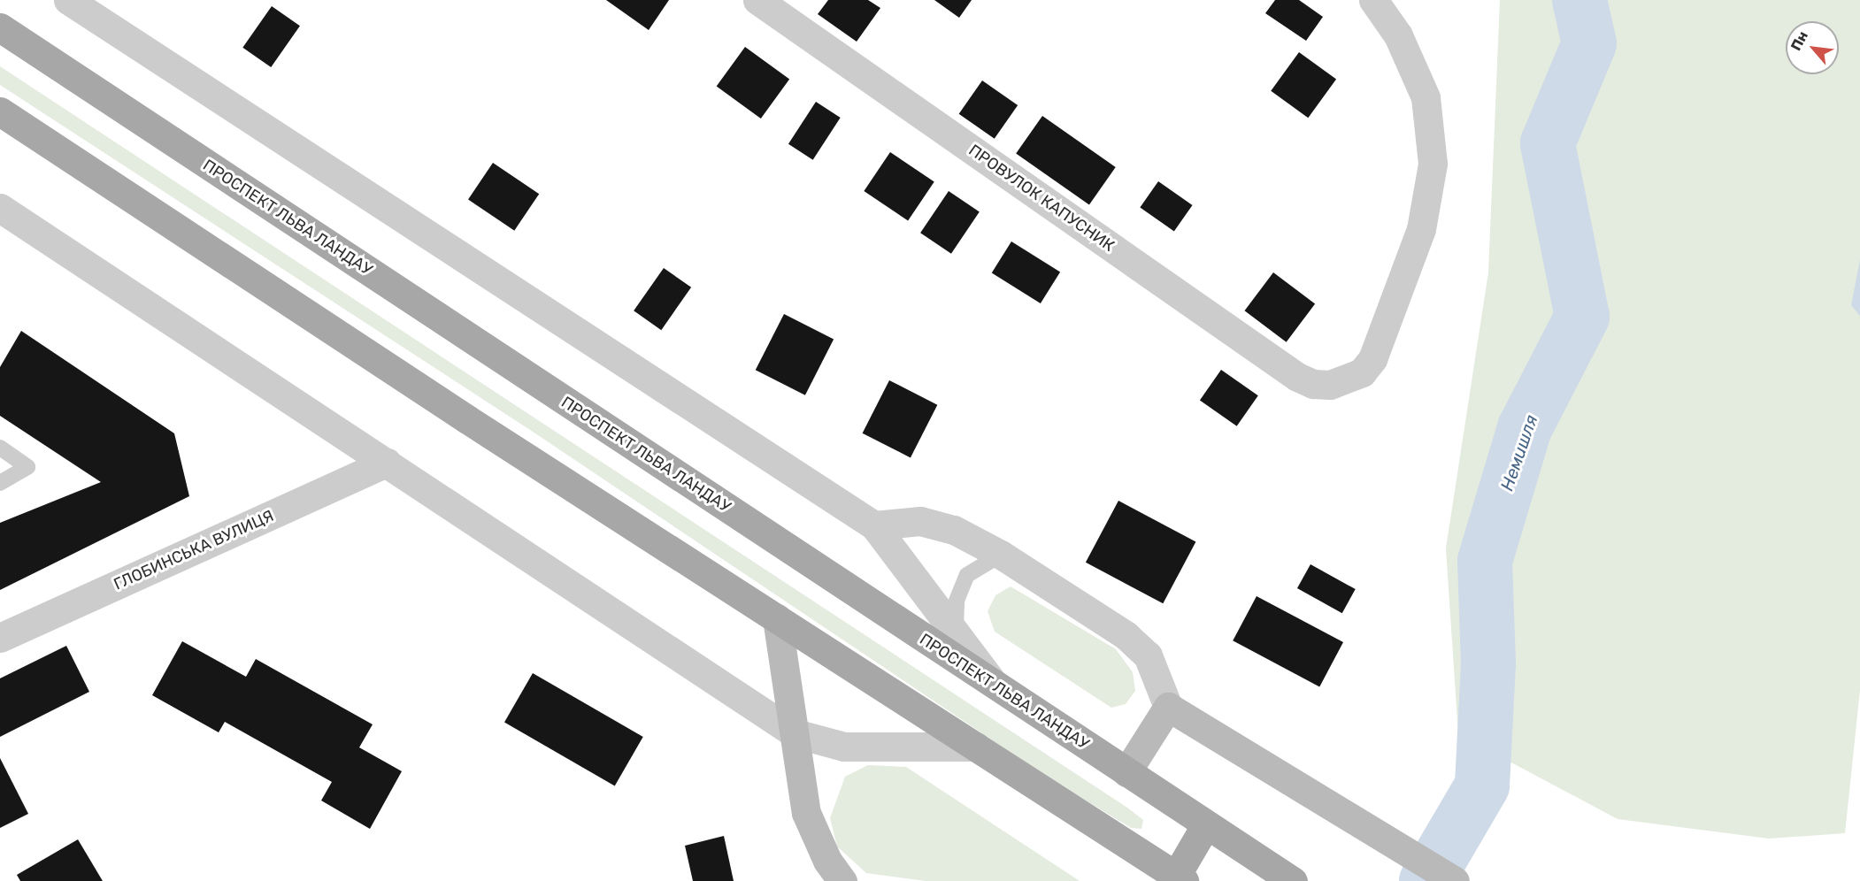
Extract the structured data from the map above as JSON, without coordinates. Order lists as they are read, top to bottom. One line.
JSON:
{"streets":{"main road":["ПРОСПЕКТ ЛЬВА ЛАНДАУ"],"street":["ПРОВУЛОК КАПУСНИК","ГЛОБИНСЬКА ВУЛИЦЯ"]},"water":["Немишля"],"north":"top left"}
